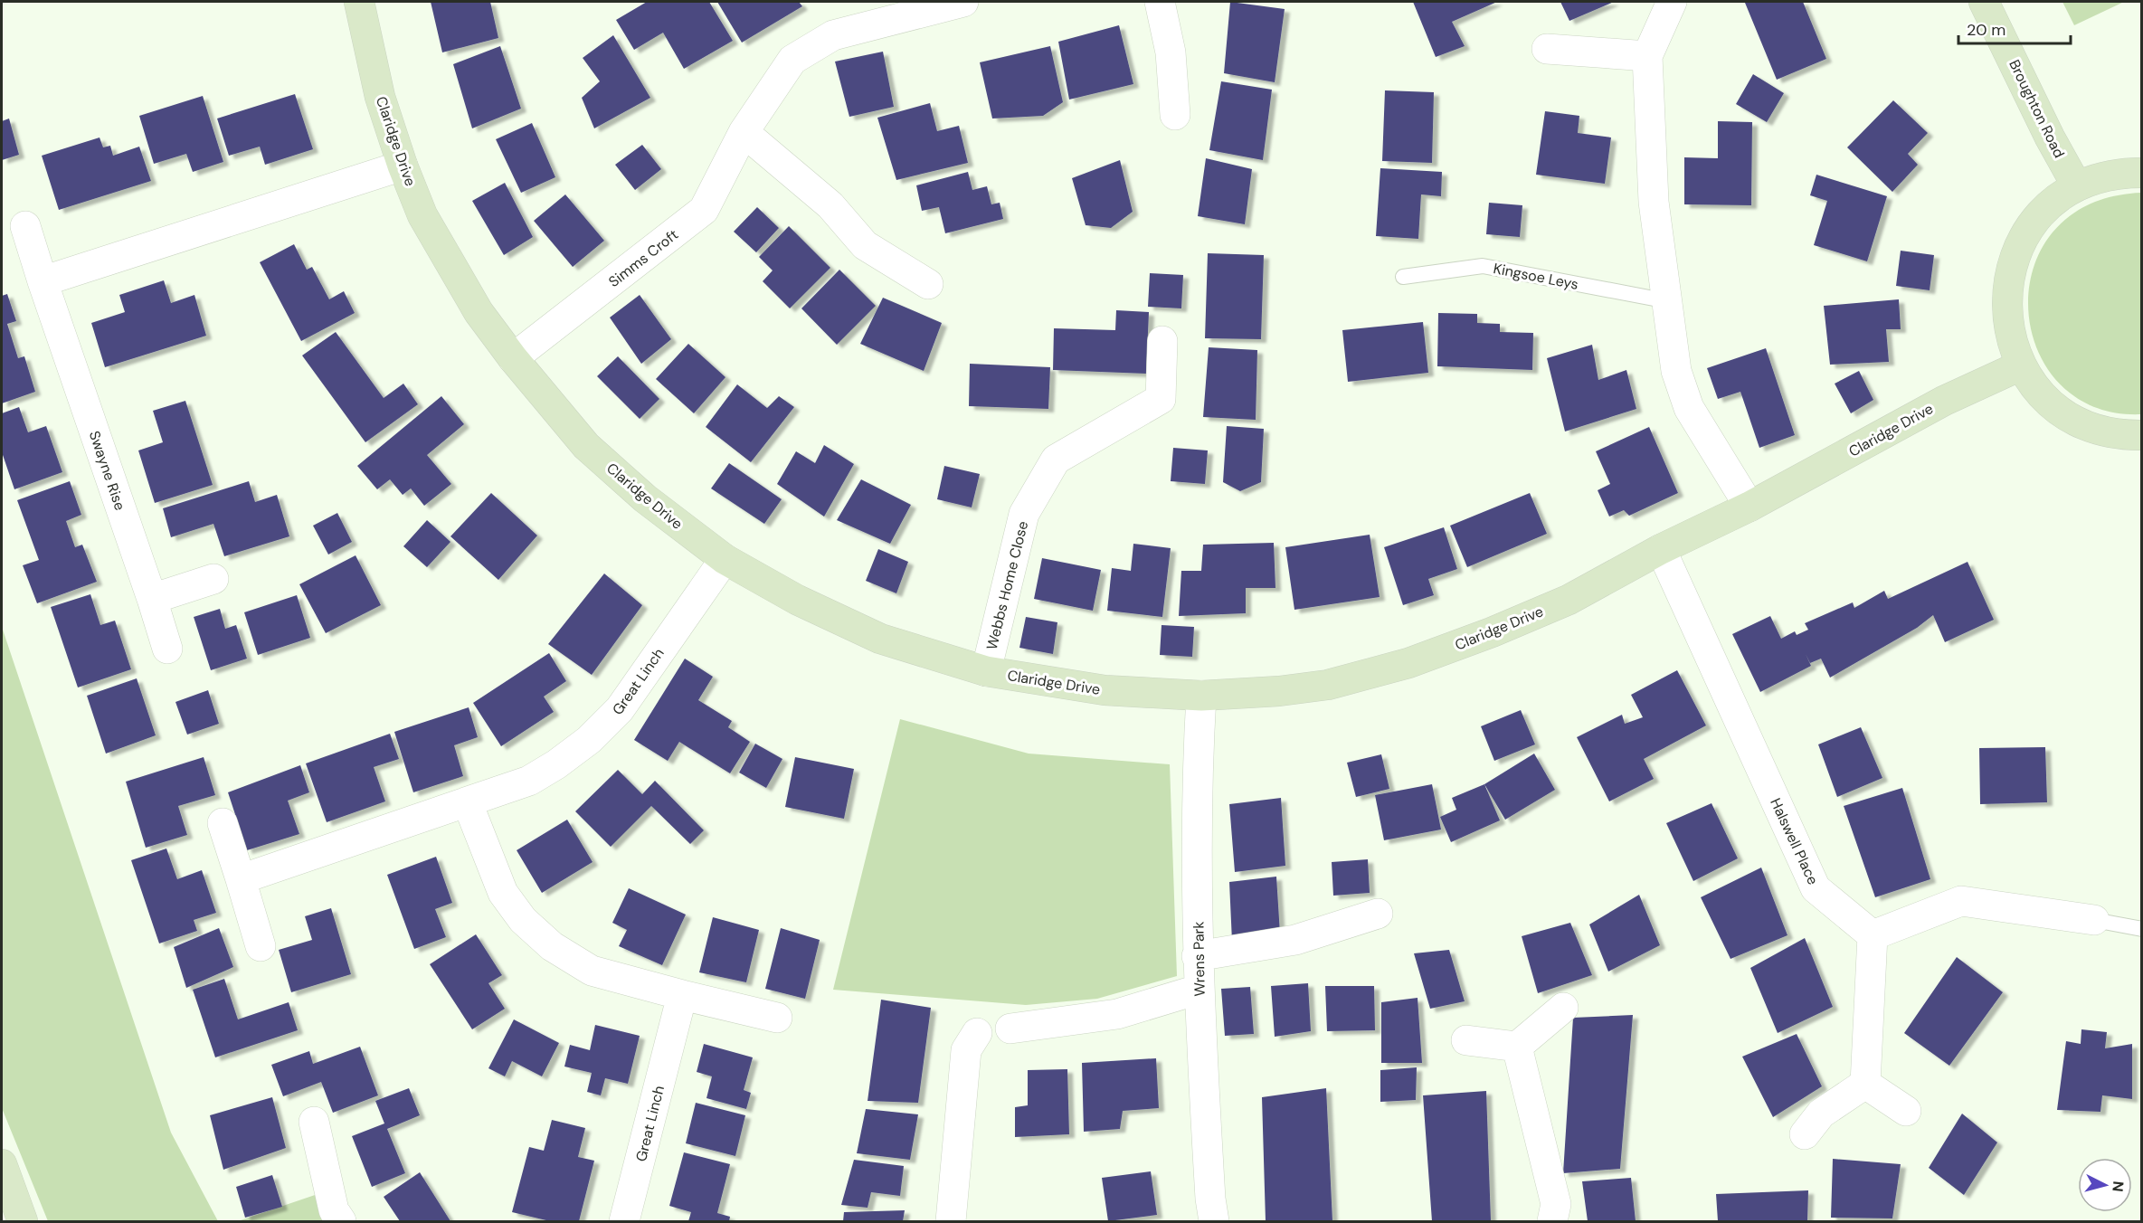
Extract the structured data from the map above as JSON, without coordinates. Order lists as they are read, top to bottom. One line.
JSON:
{"streets":{"street":["Broughton Road","Claridge Drive","Simms Croft","Swayne Rise","Webbs Home Close","Great Linch","Halswell Place","Wrens Park"],"lane":["Kingsoe Leys"]},"crossings":[["Claridge Drive","Simms Croft"],["Claridge Drive","Webbs Home Close"],["Claridge Drive","Great Linch"],["Claridge Drive","Halswell Place"],["Claridge Drive","Wrens Park"]],"scale_bar":"20 m","north":"right"}
